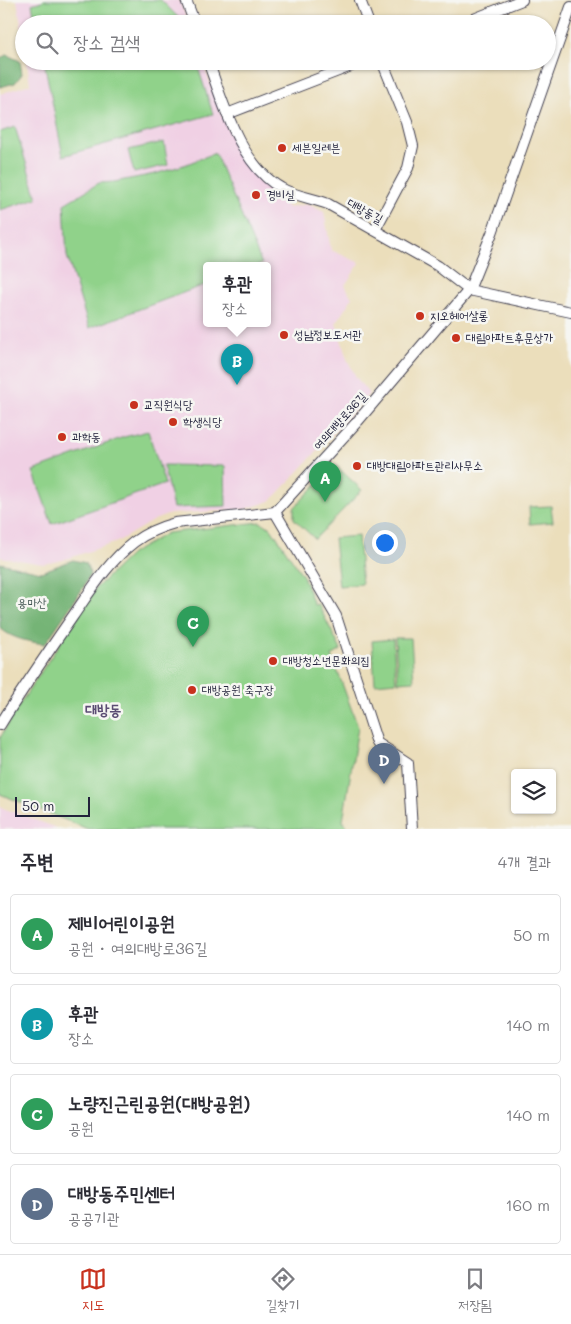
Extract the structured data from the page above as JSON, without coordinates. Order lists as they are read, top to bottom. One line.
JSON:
{"streets":{"street":["대방동길","여의대방로36길"]},"crossings":[["대방동길","여의대방로36길"]],"districts":["대방동"],"parks":["용마산"],"places":["세븐일레븐","경비실","지오헤어살롱","성남정보도서관","대림아파트후문상가","교직원식당","학생식당","과학동","대방대림아파트관리사무소","대방청소년문화의집","대방공원 축구장"],"scale_bar":"50 m","page":{"search":"장소 검색","popup":["후관","장소"],"pins":["B","A","C","D"],"scale":"50 m","heading":["주변","4개 결과"],"list":[{"mark":"A","name":"제비어린이공원","note":"공원 · 여의대방로36길","value":"50 m"},{"mark":"B","name":"후관","note":"장소","value":"140 m"},{"mark":"C","name":"노량진근린공원(대방공원)","note":"공원","value":"140 m"},{"mark":"D","name":"대방동주민센터","note":"공공기관","value":"160 m"}],"nav":["지도","길찾기","저장됨"]}}
